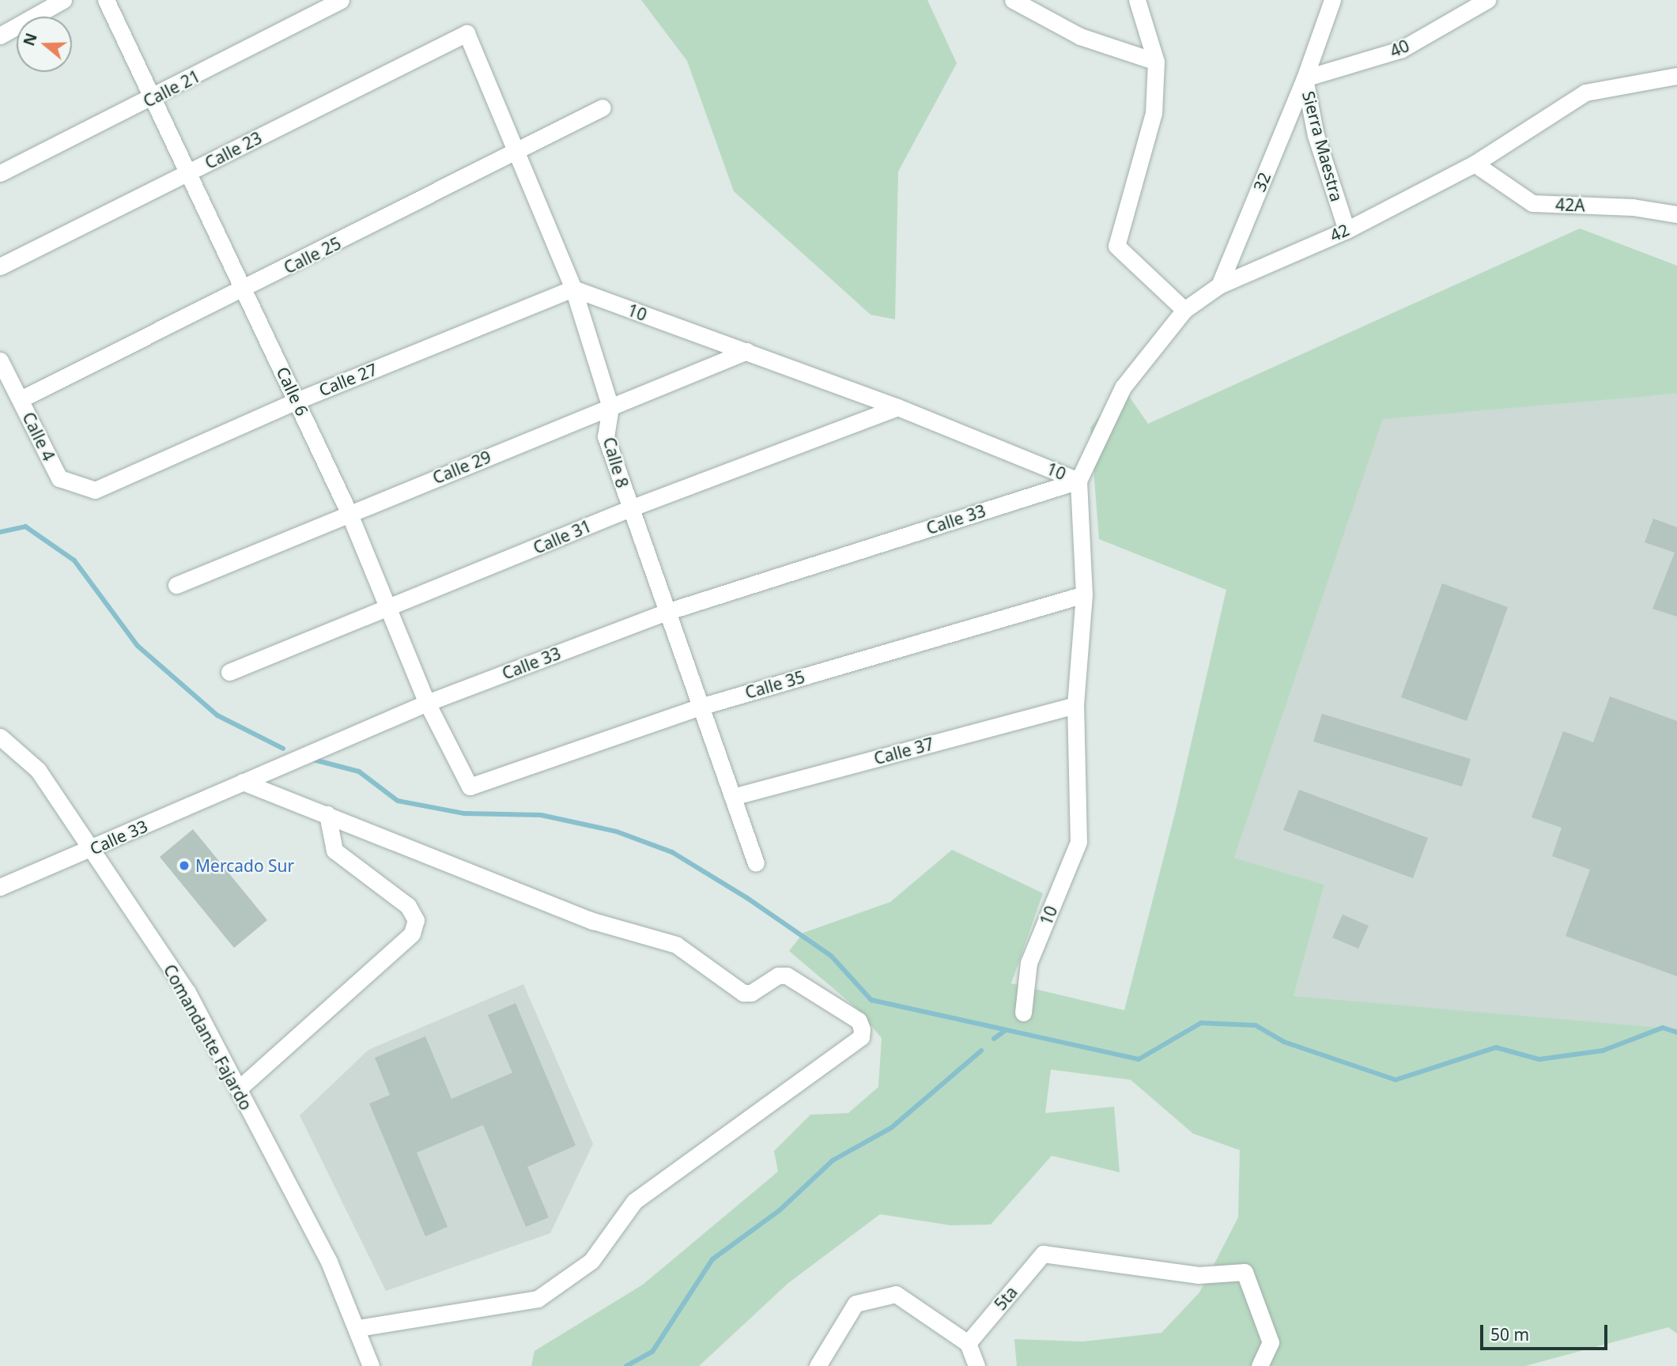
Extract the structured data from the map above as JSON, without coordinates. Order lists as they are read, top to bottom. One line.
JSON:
{"streets":{"street":["40","Calle 21","Sierra Maestra","Calle 23","32","42A","42","Calle 25","10","Calle 27","Calle 6","Calle 4","Calle 8","Calle 29","Calle 33","Calle 31","Calle 35","Calle 37","Comandante Fajardo","5ta"]},"crossings":[["40","Sierra Maestra"],["40","32"],["Calle 21","Calle 6"],["Sierra Maestra","32"],["Sierra Maestra","42"],["Calle 23","Calle 6"],["Calle 23","Calle 8"],["32","42"],["42A","42"],["42","10"],["42","Calle 33"],["Calle 25","Calle 6"],["Calle 25","Calle 4"],["Calle 25","Calle 8"],["10","Calle 27"],["10","Calle 8"],["10","Calle 29"],["10","Calle 33"],["10","Calle 31"],["10","Calle 35"],["10","Calle 37"],["Calle 27","Calle 6"],["Calle 27","Calle 4"],["Calle 27","Calle 8"],["Calle 6","Calle 29"],["Calle 6","Calle 33"],["Calle 6","Calle 31"],["Calle 6","Calle 35"],["Calle 8","Calle 29"],["Calle 8","Calle 33"],["Calle 8","Calle 31"],["Calle 8","Calle 35"],["Calle 8","Calle 37"],["Calle 33","Comandante Fajardo"]],"places":["Mercado Sur"],"scale_bar":"50 m","north":"left"}
